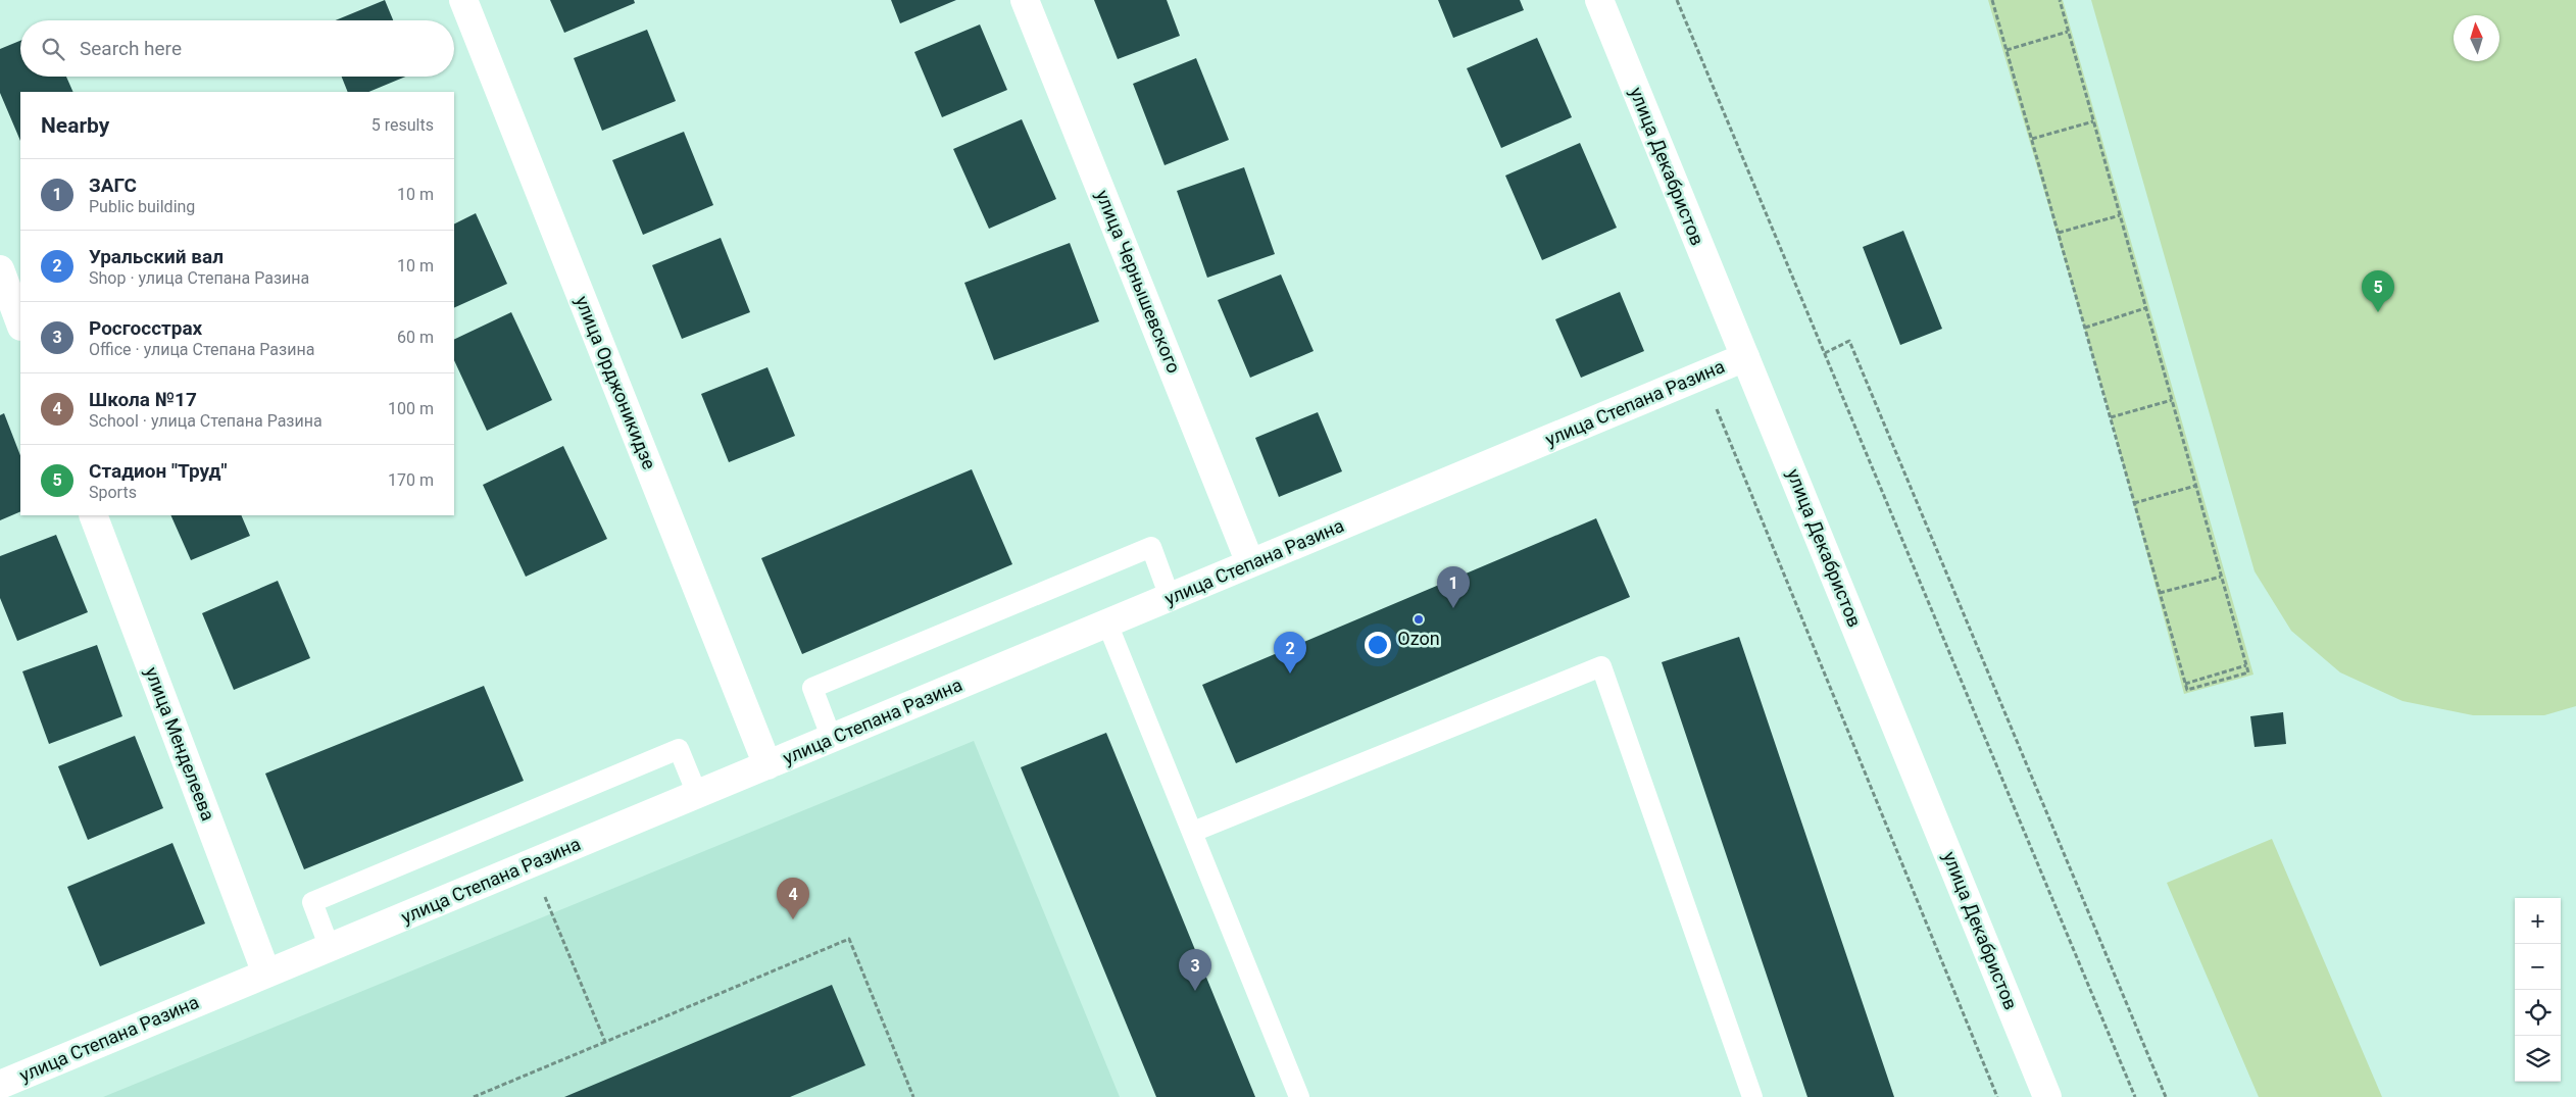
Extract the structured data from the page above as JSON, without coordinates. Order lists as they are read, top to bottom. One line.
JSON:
{"streets":{"street":["улица Декабристов","улица Чернышевского","улица Орджоникидзе","улица Степана Разина","улица Менделеева"]},"crossings":[["улица Декабристов","улица Степана Разина"],["улица Чернышевского","улица Степана Разина"],["улица Орджоникидзе","улица Степана Разина"],["улица Степана Разина","улица Менделеева"]],"places":["Ozon"],"north":"top","page":{"search":"Search here","heading":["Nearby","5 results"],"list":[{"mark":"1","name":"ЗАГС","note":"Public building","value":"10 m"},{"mark":"2","name":"Уральский вал","note":"Shop · улица Степана Разина","value":"10 m"},{"mark":"3","name":"Росгосстрах","note":"Office · улица Степана Разина","value":"60 m"},{"mark":"4","name":"Школа №17","note":"School · улица Степана Разина","value":"100 m"},{"mark":"5","name":"Стадион \"Труд\"","note":"Sports","value":"170 m"}],"pins":["5","1","2","4","3"],"map_buttons":["+","−"]}}
